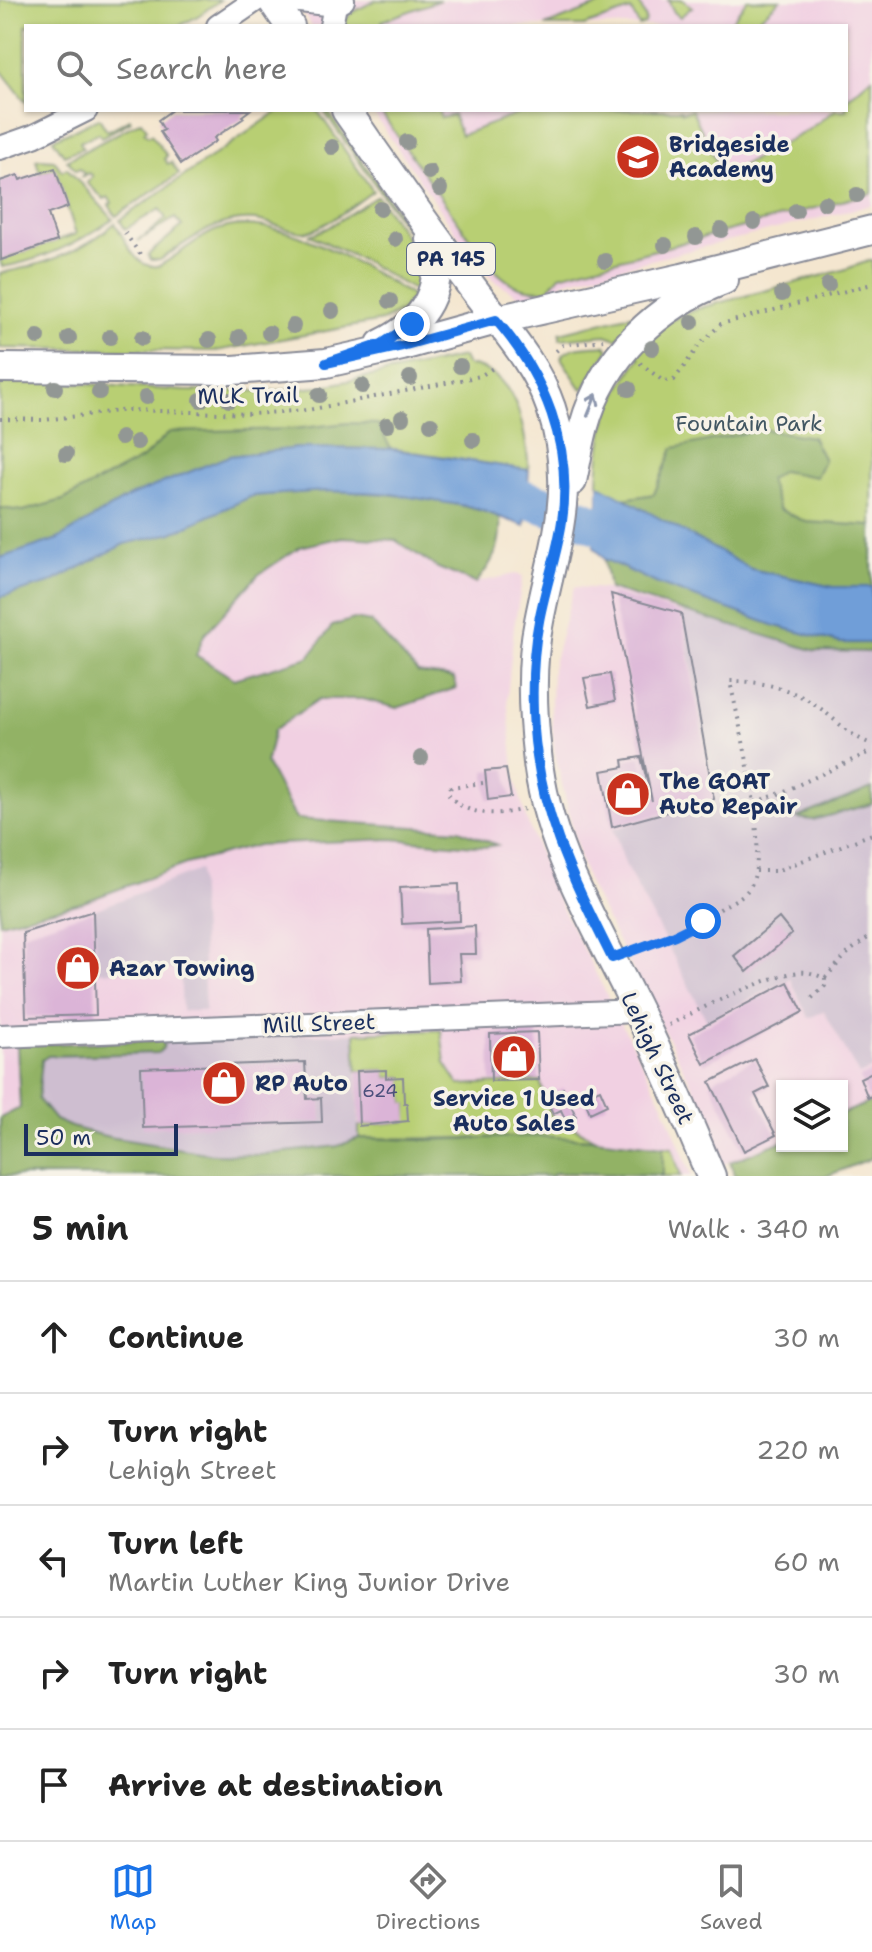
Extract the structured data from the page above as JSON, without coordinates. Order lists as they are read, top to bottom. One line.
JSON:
{"streets":{"main road":["PA 145","Lehigh Street"],"street":["Mill Street"],"path":["MLK Trail"]},"crossings":[["Mill Street","Lehigh Street"]],"parks":["Fountain Park"],"places":{"school or university":["Bridgeside Academy"],"shop":["The GOAT Auto Repair","Azar Towing","Service 1 Used Auto Sales","RP Auto"]},"house_numbers":["624"],"scale_bar":"50 m","page":{"search":"Search here","scale":"50 m","heading":["5 min","Walk · 340 m"],"list":[["Continue","30 m"],["Turn right","Lehigh Street","220 m"],["Turn left","Martin Luther King Junior Drive","60 m"],["Turn right","30 m"],"Arrive at destination"],"nav":["Map","Directions","Saved"]}}
